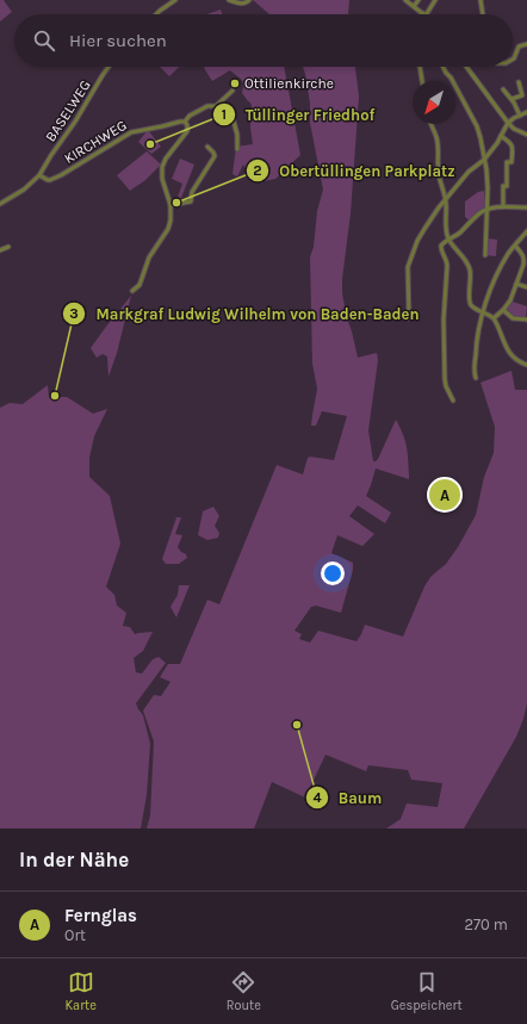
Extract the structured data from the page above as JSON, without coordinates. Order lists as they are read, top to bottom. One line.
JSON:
{"streets":{"street":["BASELWEG","KIRCHWEG"]},"crossings":[["BASELWEG","KIRCHWEG"]],"places":["Ottilienkirche","Tüllinger Friedhof","Obertüllingen Parkplatz","Markgraf Ludwig Wilhelm von Baden-Baden","Baum"],"north":"bottom left","page":{"search":"Hier suchen","pins":"A","heading":"In der Nähe","list":[{"mark":"A","name":"Fernglas","note":"Ort","value":"270 m"}],"nav":["Karte","Route","Gespeichert"]}}
